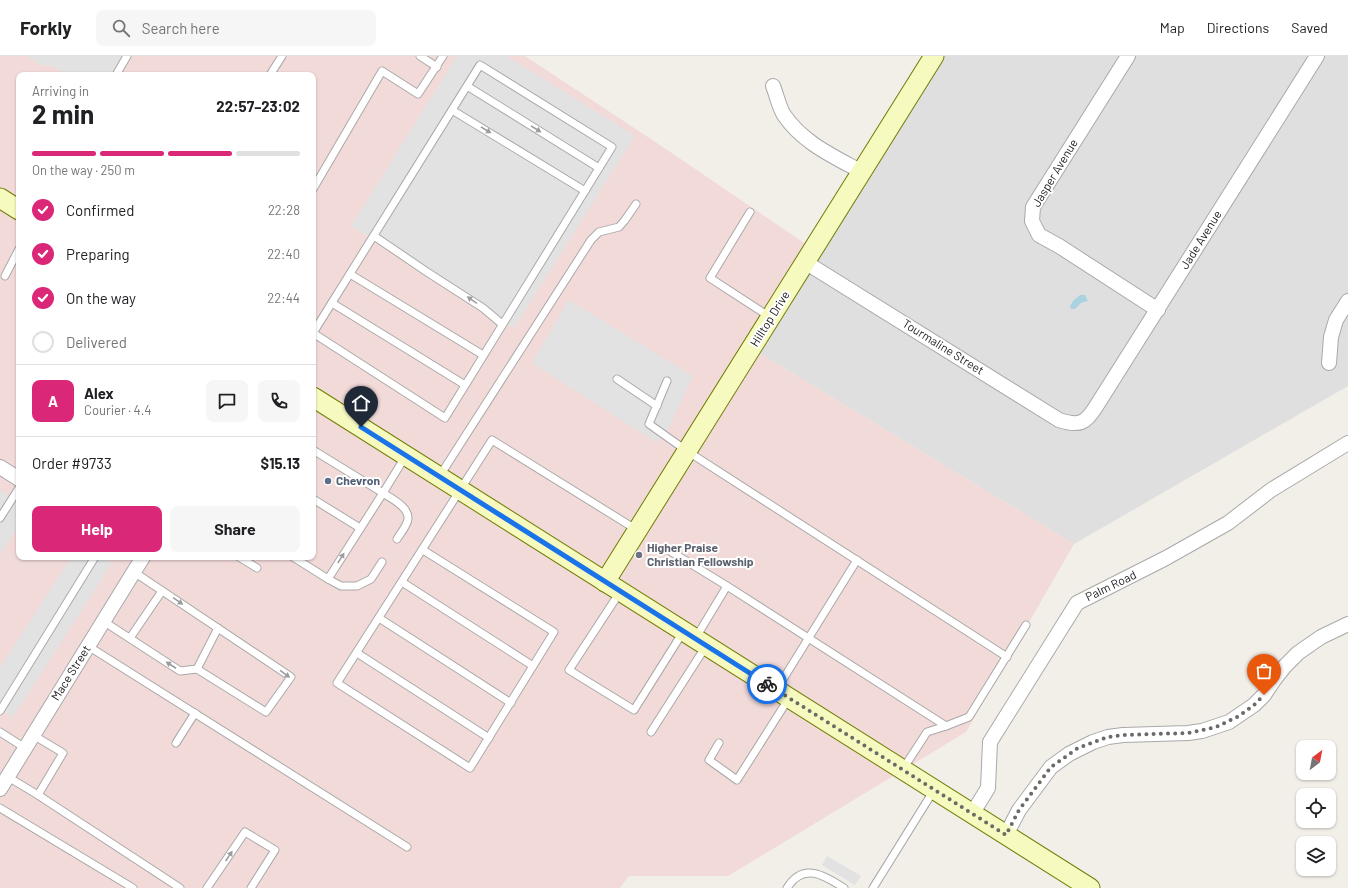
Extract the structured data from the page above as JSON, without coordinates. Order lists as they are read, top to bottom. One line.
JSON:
{"streets":{"main road":["Hilltop Drive"],"street":["Jasper Avenue","Jade Avenue","Tourmaline Street","Palm Road","Mace Street"]},"crossings":[["Jasper Avenue","Jade Avenue"],["Jade Avenue","Tourmaline Street"],["Hilltop Drive","Tourmaline Street"]],"places":["Chevron","Higher Praise Christian Fellowship"],"north":"top right","page":{"header":"Forkly","search":"Search here","nav":["Map","Directions","Saved"],"heading":["2 min","Arriving in","22:57–23:02"],"panel":["Alex","Courier · 4.4","Order #9733","$15.13"],"bar":"On the way · 250 m","list":[["Confirmed","22:28"],["Preparing","22:40"],["On the way","22:44"],"Delivered"],"round":"A","buttons":["Help","Share"]}}
